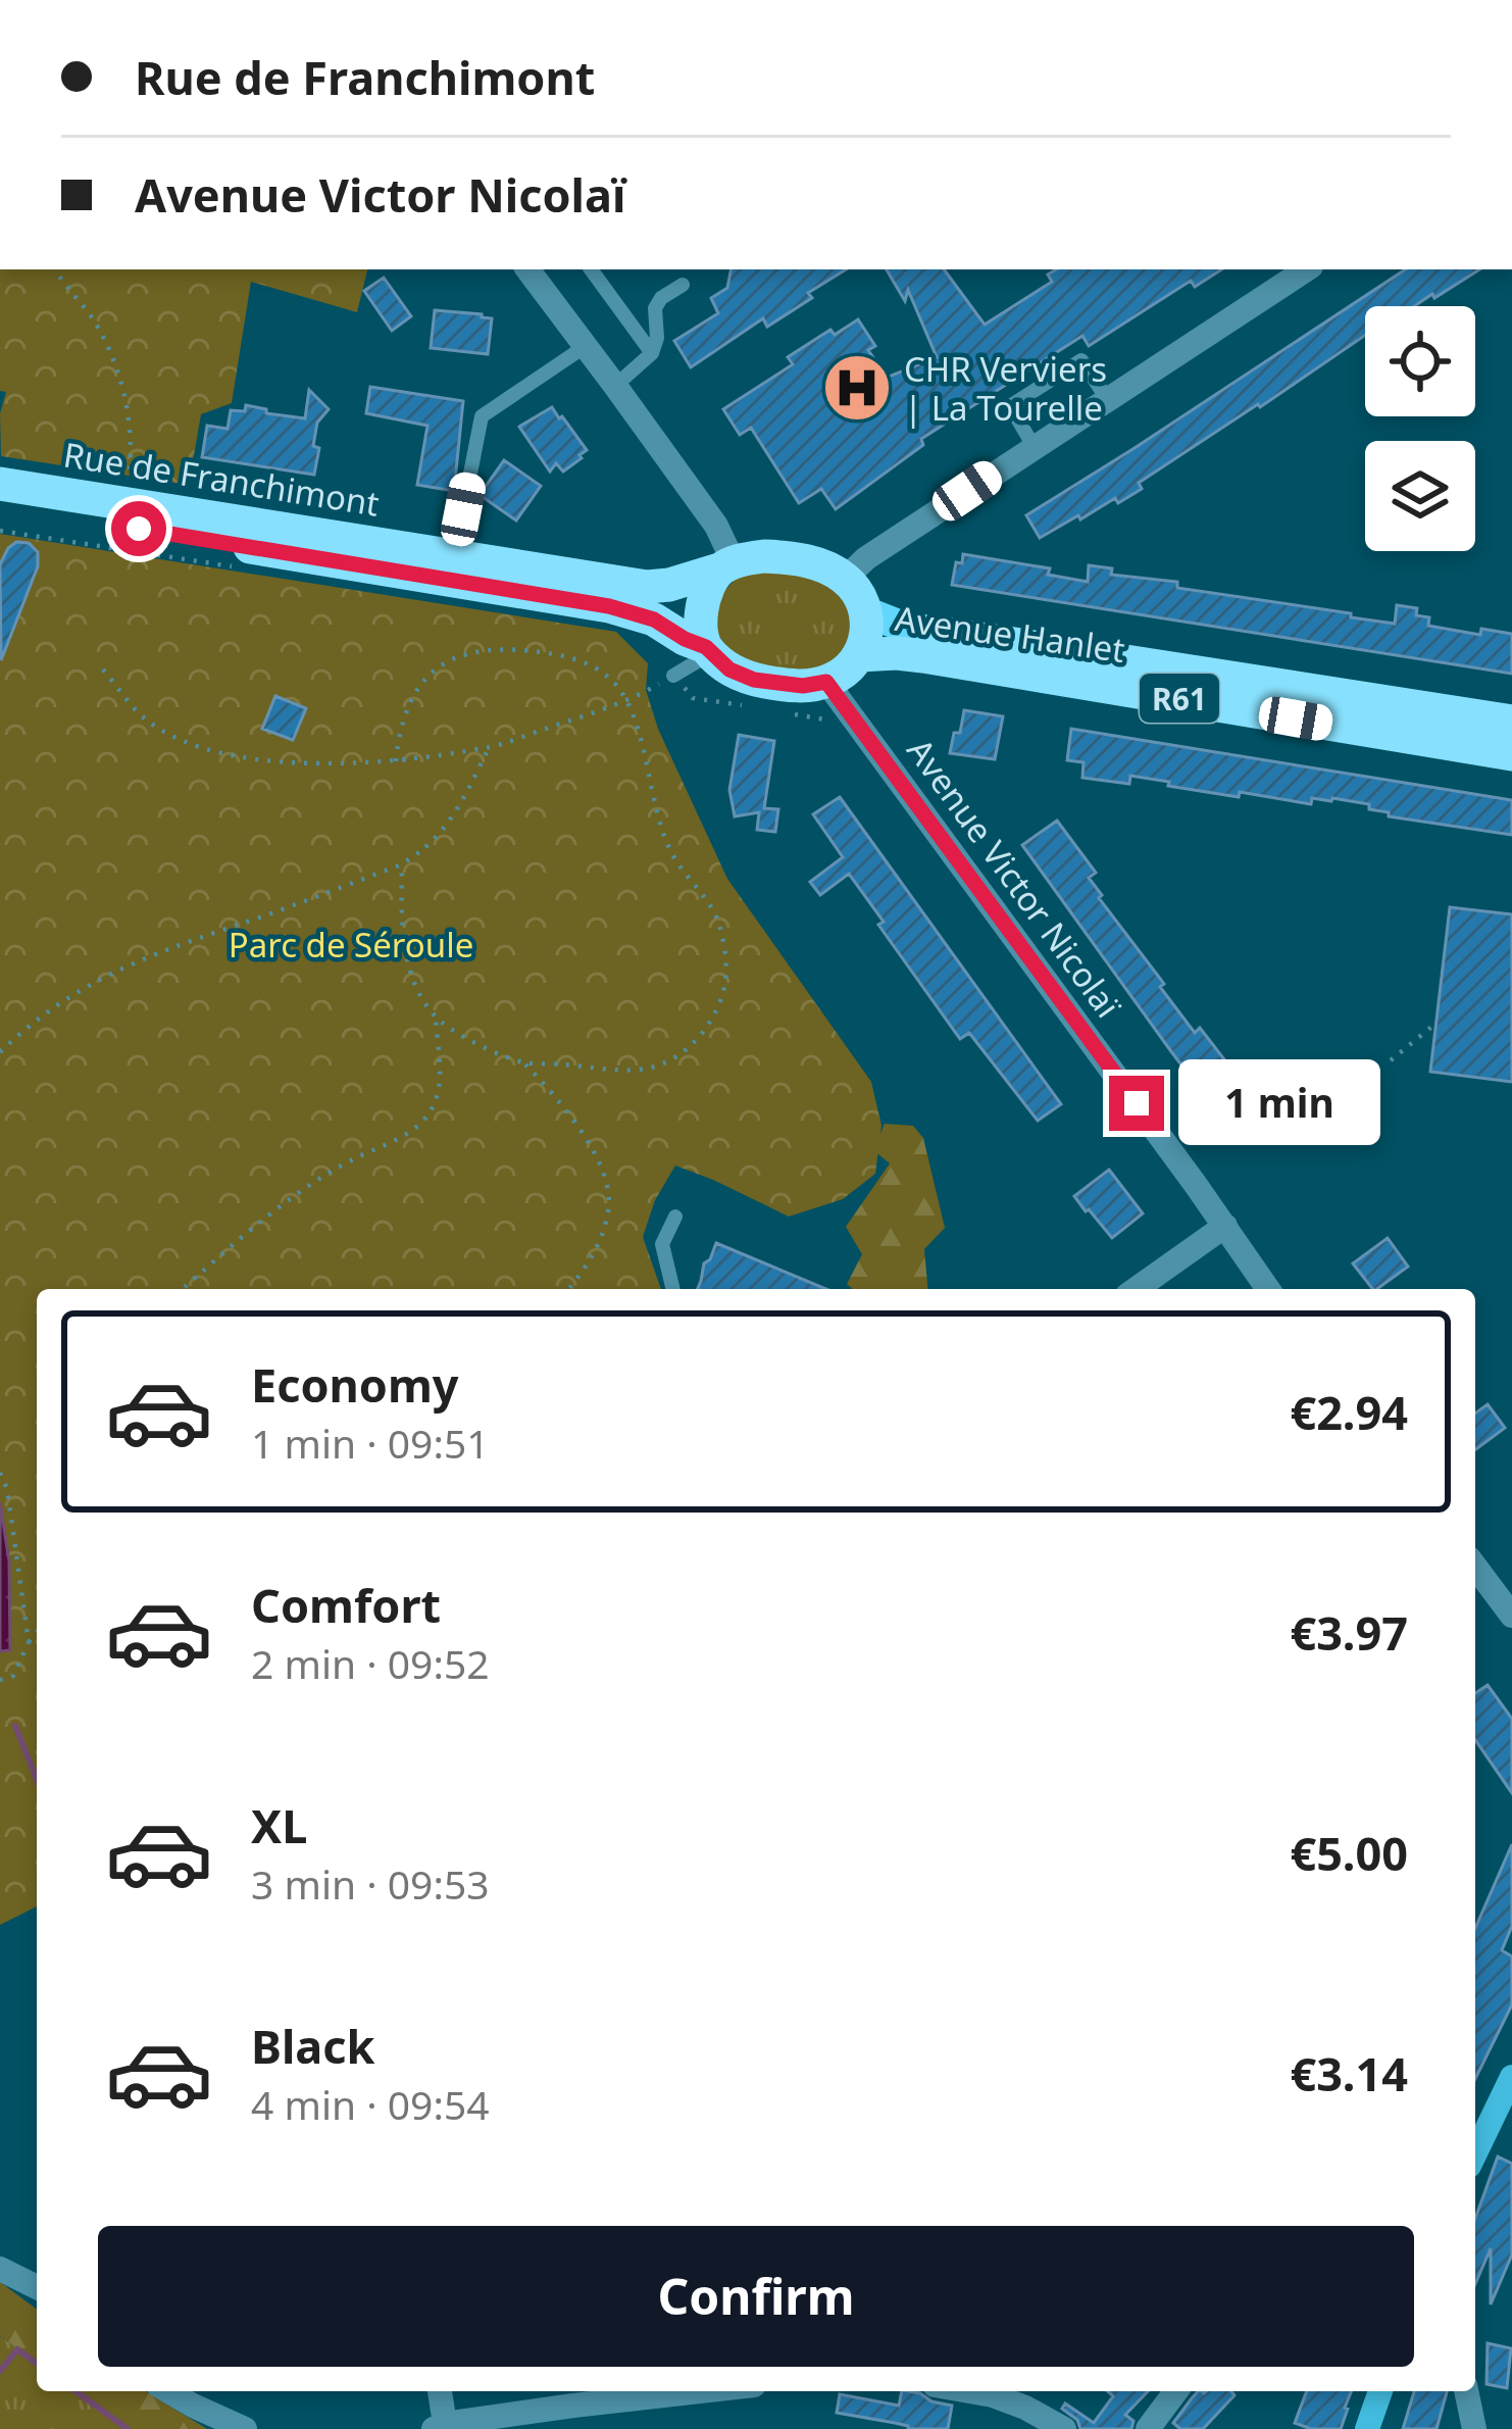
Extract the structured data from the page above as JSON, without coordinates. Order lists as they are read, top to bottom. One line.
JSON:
{"streets":{"highway":["Rue de Franchimont","Avenue Hanlet","R61"],"street":["Avenue Victor Nicolaï"]},"crossings":[["Rue de Franchimont","Avenue Hanlet"],["Rue de Franchimont","Avenue Victor Nicolaï"],["Avenue Hanlet","Avenue Victor Nicolaï"]],"parks":["Parc de Séroule"],"places":{"hospital":["CHR Verviers | La Tourelle"]},"page":{"banner":["Rue de Franchimont","Avenue Victor Nicolaï"],"bubble":"1 min","list":[{"name":"Economy","note":"1 min · 09:51","value":"€2.94"},{"name":"Comfort","note":"2 min · 09:52","value":"€3.97"},{"name":"XL","note":"3 min · 09:53","value":"€5.00"},{"name":"Black","note":"4 min · 09:54","value":"€3.14"}],"buttons":"Confirm"}}
